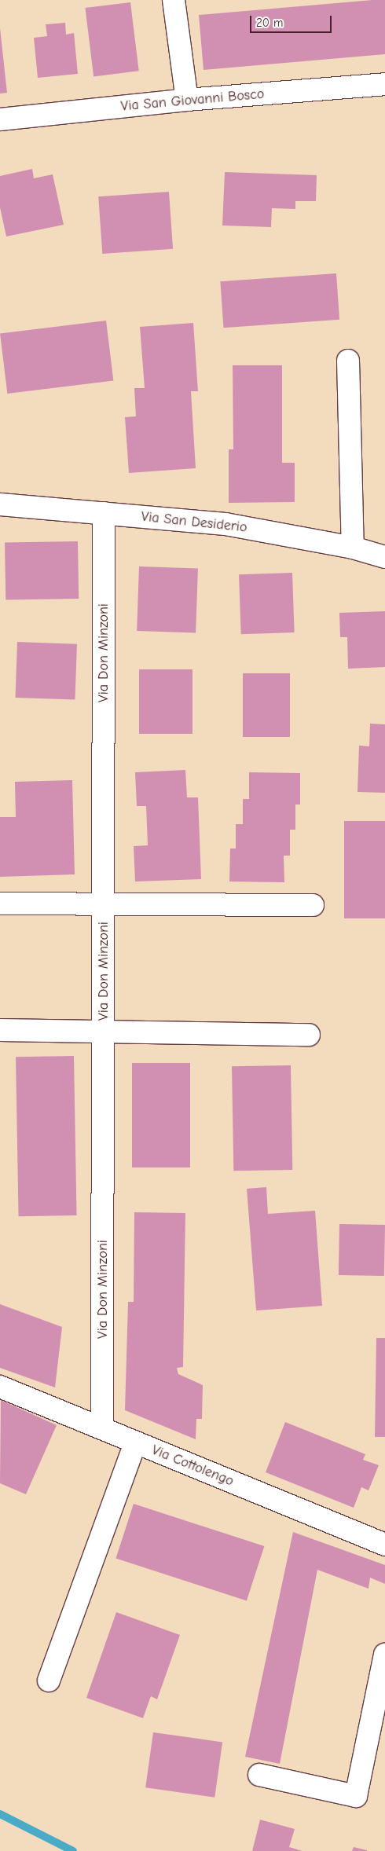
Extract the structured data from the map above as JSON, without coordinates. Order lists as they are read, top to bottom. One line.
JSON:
{"streets":{"street":["Via San Giovanni Bosco","Via San Desiderio","Via Don Minzoni","Via Cottolengo"]},"crossings":[["Via San Desiderio","Via Don Minzoni"],["Via Don Minzoni","Via Cottolengo"]],"scale_bar":"20 m"}
